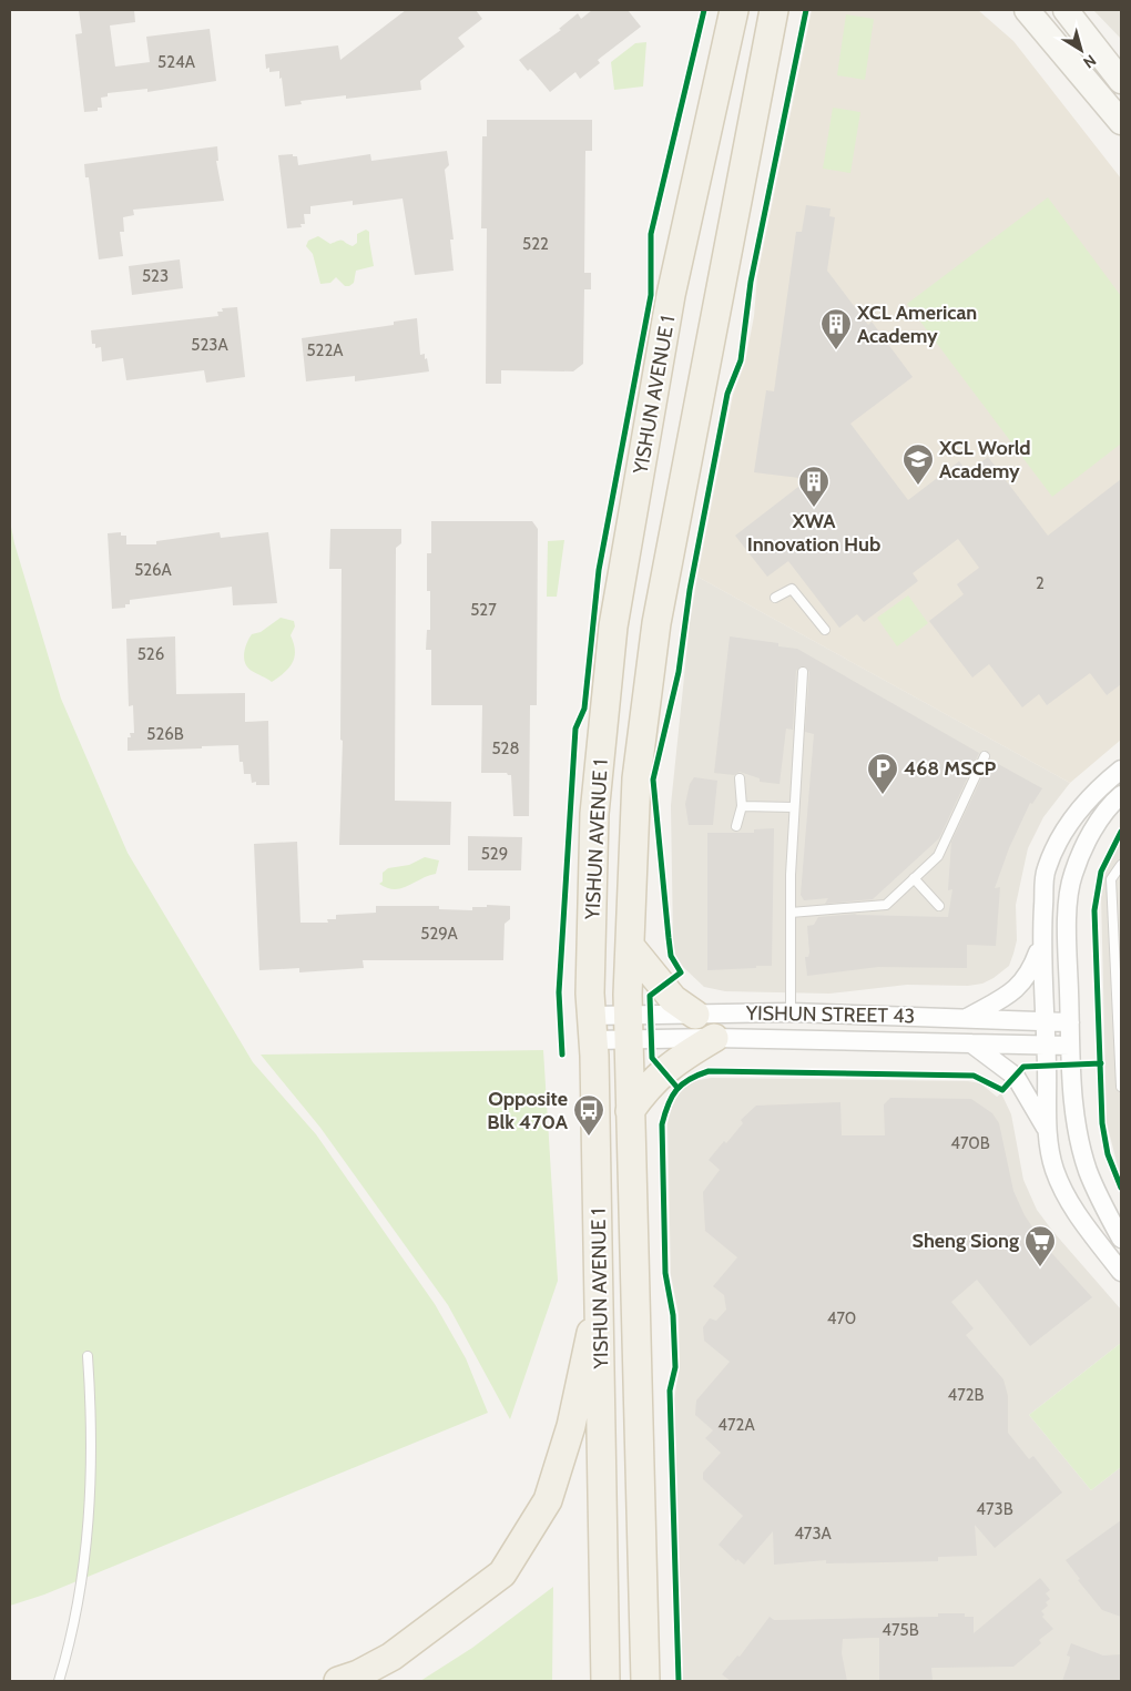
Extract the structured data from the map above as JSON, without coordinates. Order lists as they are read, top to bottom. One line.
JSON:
{"streets":{"main road":["YISHUN AVENUE 1"],"street":["YISHUN STREET 43"]},"crossings":[["YISHUN AVENUE 1","YISHUN STREET 43"]],"places":{"building":["XCL American Academy","XWA Innovation Hub"],"school or university":["XCL World Academy"],"parking":["468 MSCP"],"bus stop":["Opposite Blk 470A"],"supermarket":["Sheng Siong"]},"house_numbers":["524A","522","523","523A","522A","526A","2","527","526","526B","528","529","529A","470B","470","472B","472A","473B","473A","475B"],"north":"bottom right"}
